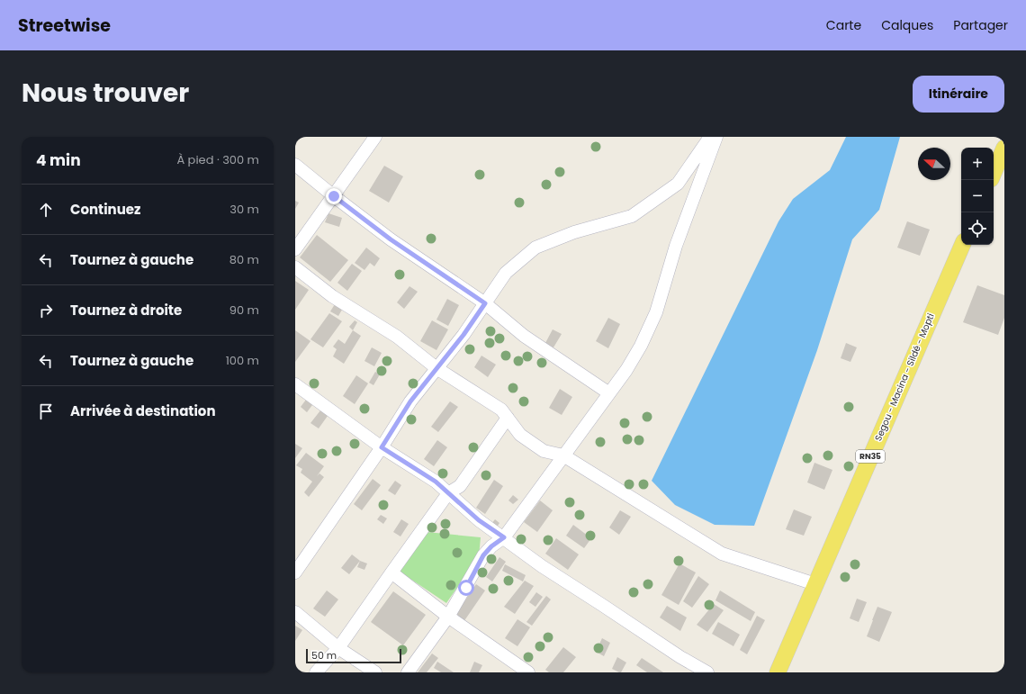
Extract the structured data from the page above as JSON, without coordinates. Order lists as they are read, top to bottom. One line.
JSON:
{"streets":{"main road":["Segou - Macina - Sildé - Mopti","RN35"]},"scale_bar":"50 m","north":"left","page":{"header":"Streetwise","nav":["Carte","Calques","Partager"],"title":"Nous trouver","buttons":"Itinéraire","heading":["4 min","À pied · 300 m"],"map_buttons":["+","−"],"list":[["Continuez","30 m"],["Tournez à gauche","80 m"],["Tournez à droite","90 m"],["Tournez à gauche","100 m"],"Arrivée à destination"],"scale":"50 m"}}
